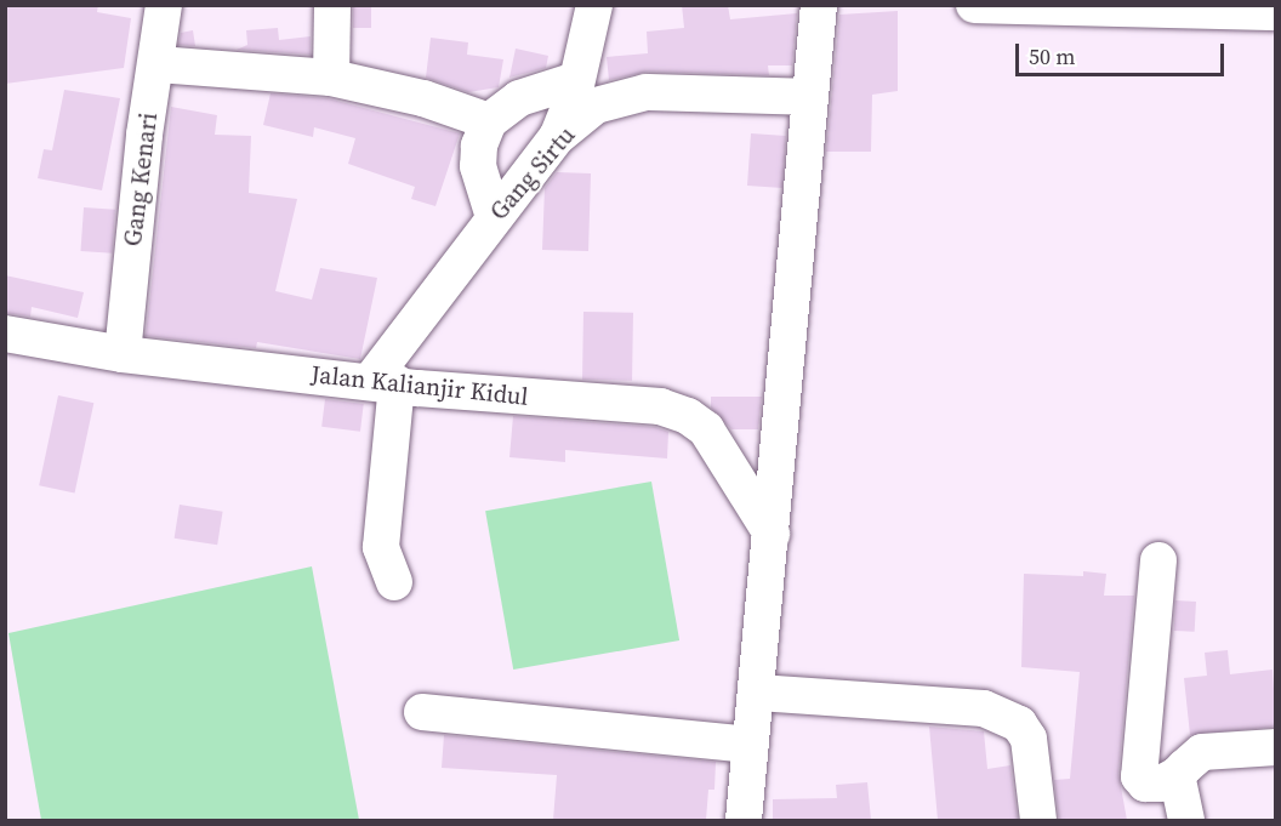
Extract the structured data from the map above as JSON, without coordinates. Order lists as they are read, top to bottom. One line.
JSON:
{"streets":{"street":["Gang Sirtu","Gang Kenari","Jalan Kalianjir Kidul"]},"crossings":[["Gang Sirtu","Jalan Kalianjir Kidul"],["Gang Kenari","Jalan Kalianjir Kidul"]],"scale_bar":"50 m"}
